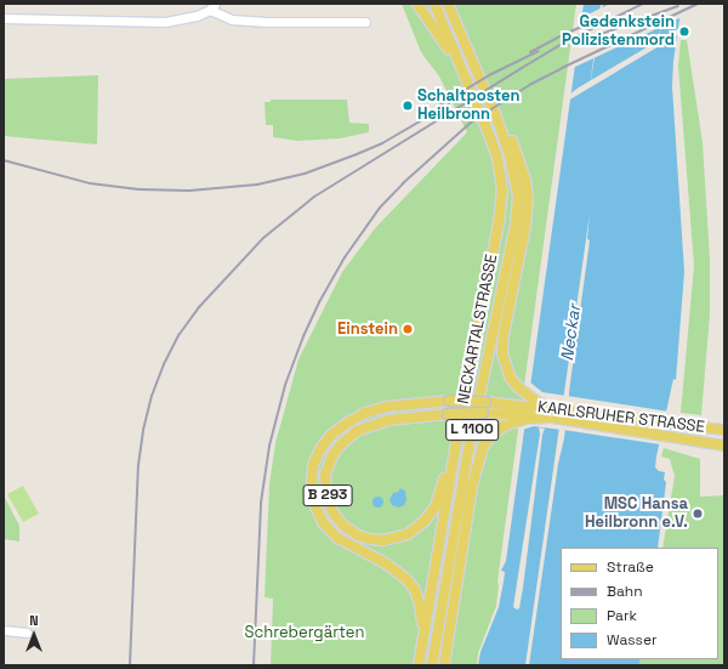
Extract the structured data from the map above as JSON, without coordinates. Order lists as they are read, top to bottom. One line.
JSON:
{"streets":{"main road":["NECKARTALSTRASSE","KARLSRUHER STRASSE","L 1100","B 293"]},"crossings":[["NECKARTALSTRASSE","KARLSRUHER STRASSE"],["NECKARTALSTRASSE","B 293"],["KARLSRUHER STRASSE","B 293"]],"water":["Neckar"],"parks":["Schrebergärten"],"places":["Gedenkstein Polizistenmord","Schaltposten Heilbronn","Einstein","MSC Hansa Heilbronn e.V."],"legend":["Straße","Bahn","Park","Wasser"],"north":"top"}
